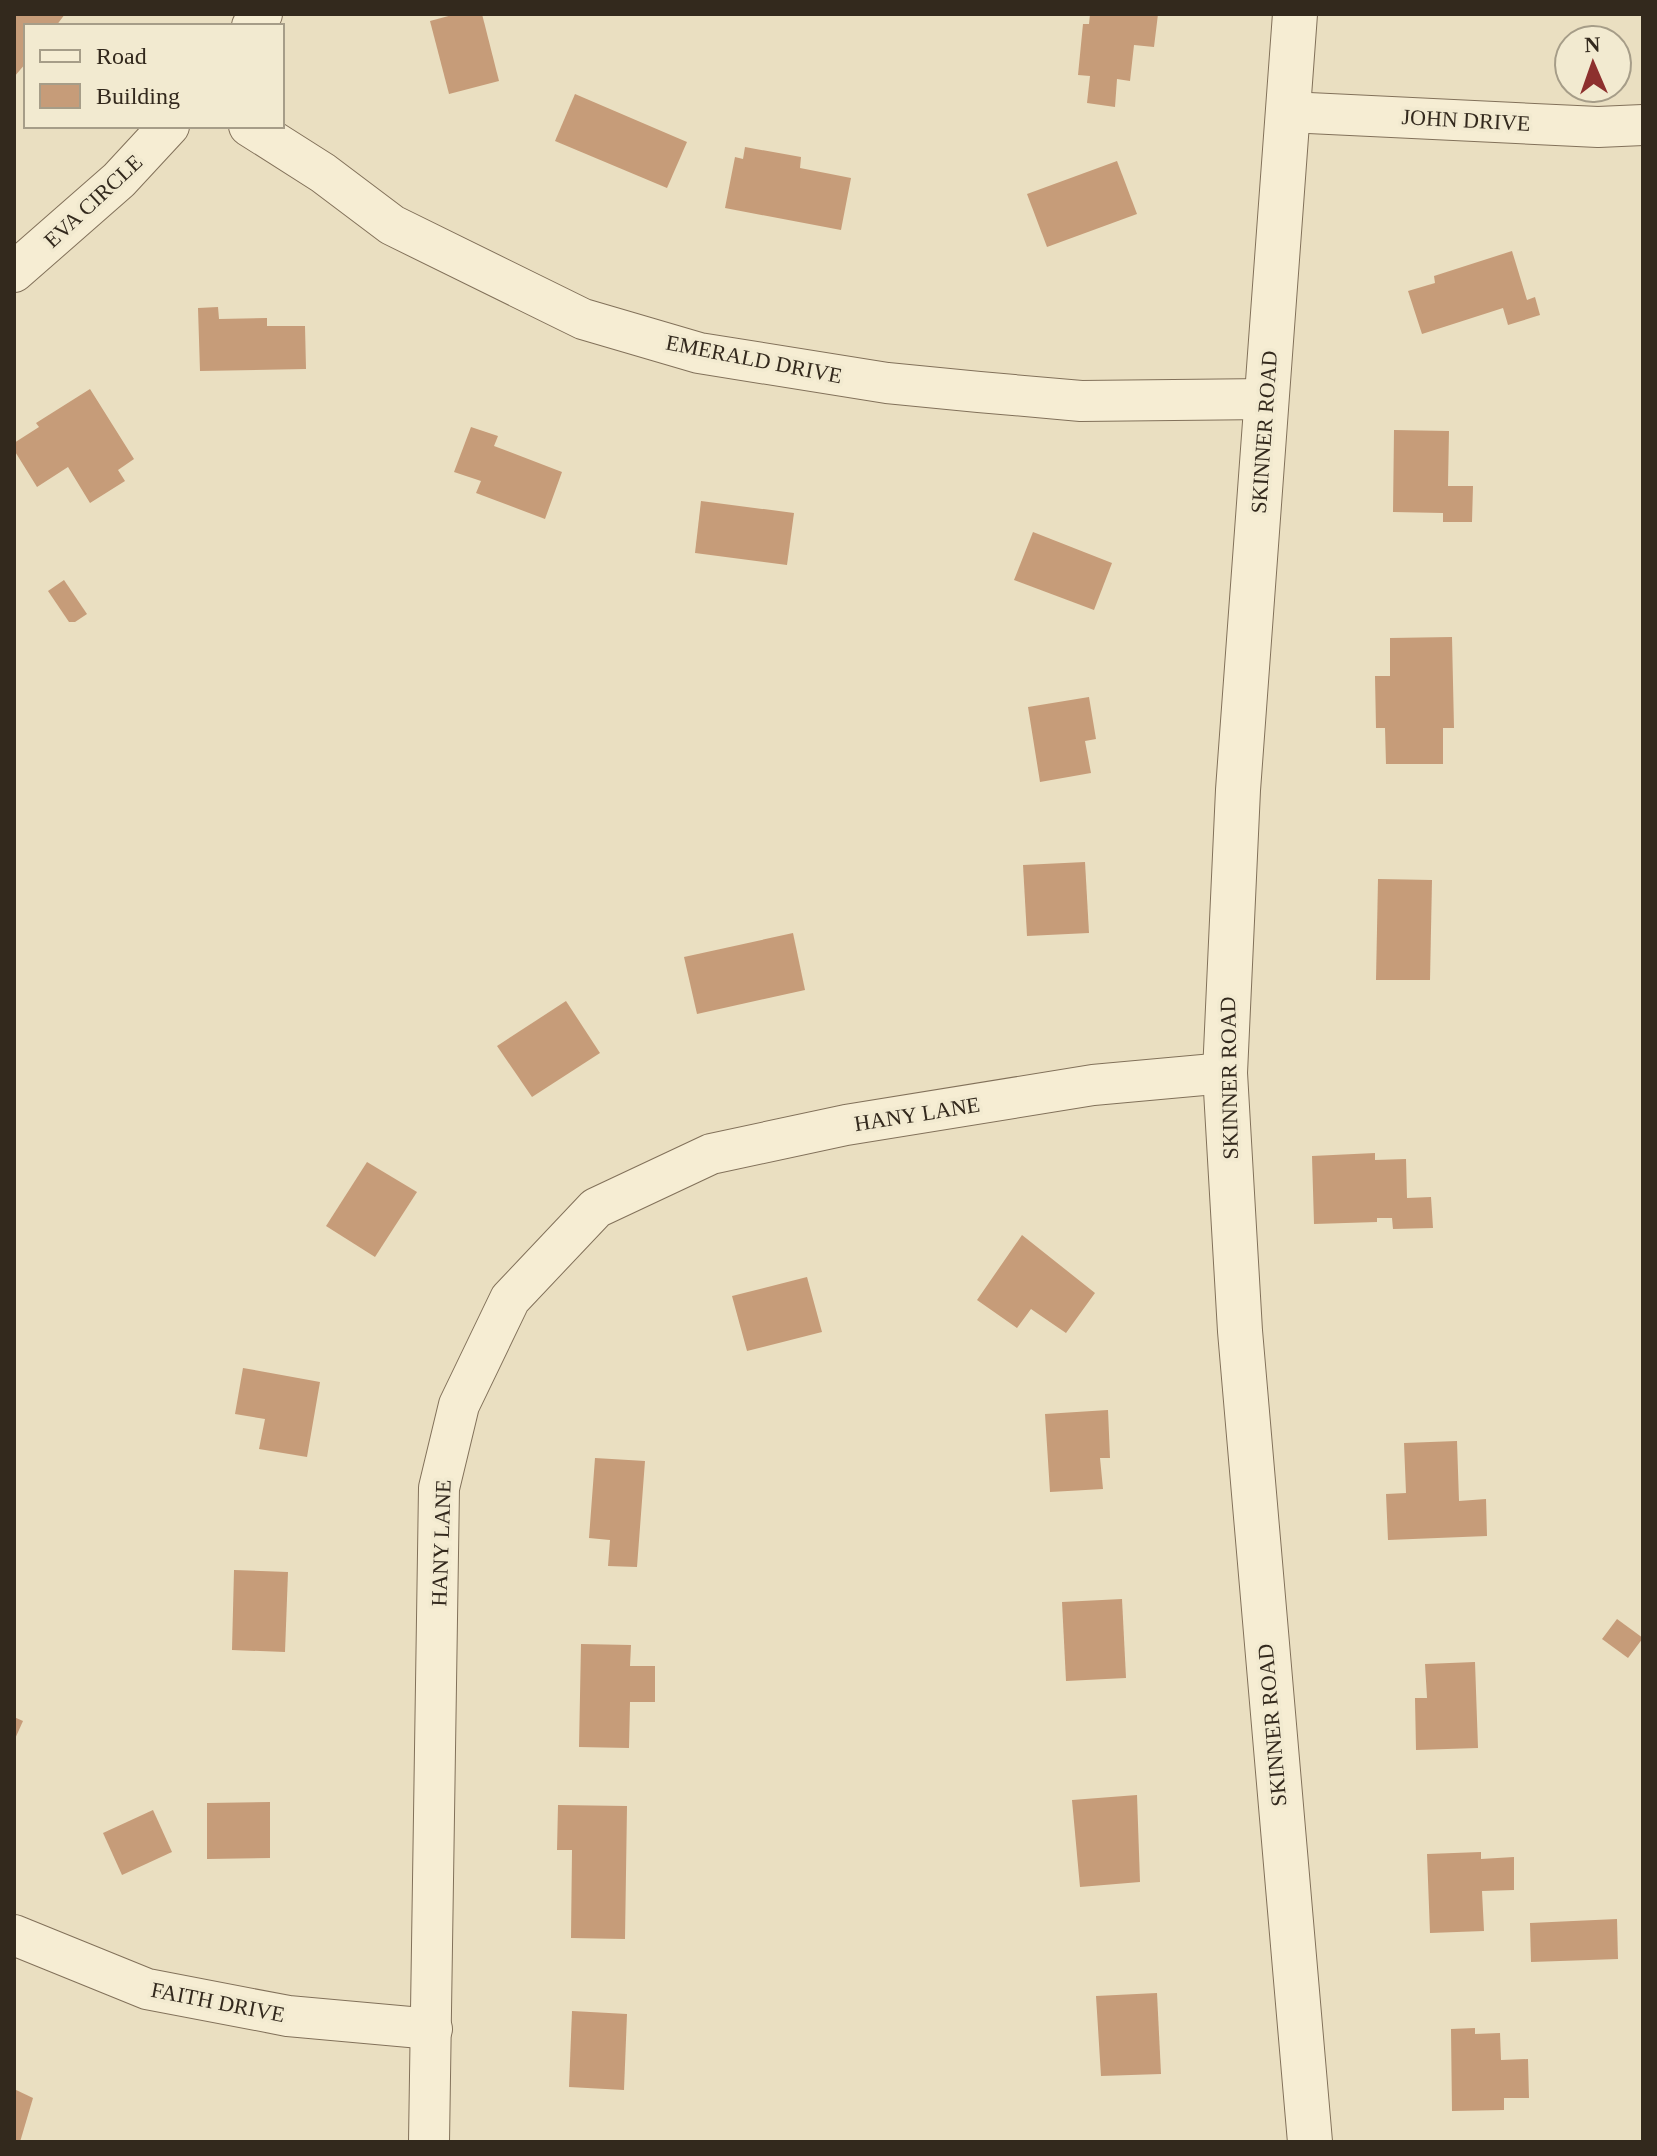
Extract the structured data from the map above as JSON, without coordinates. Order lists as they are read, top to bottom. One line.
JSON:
{"streets":{"street":["JOHN DRIVE","EVA CIRCLE","EMERALD DRIVE","SKINNER ROAD","HANY LANE","FAITH DRIVE"]},"crossings":[["JOHN DRIVE","SKINNER ROAD"],["EMERALD DRIVE","SKINNER ROAD"],["SKINNER ROAD","HANY LANE"],["HANY LANE","FAITH DRIVE"]],"legend":["Road","Building"],"north":"top"}
